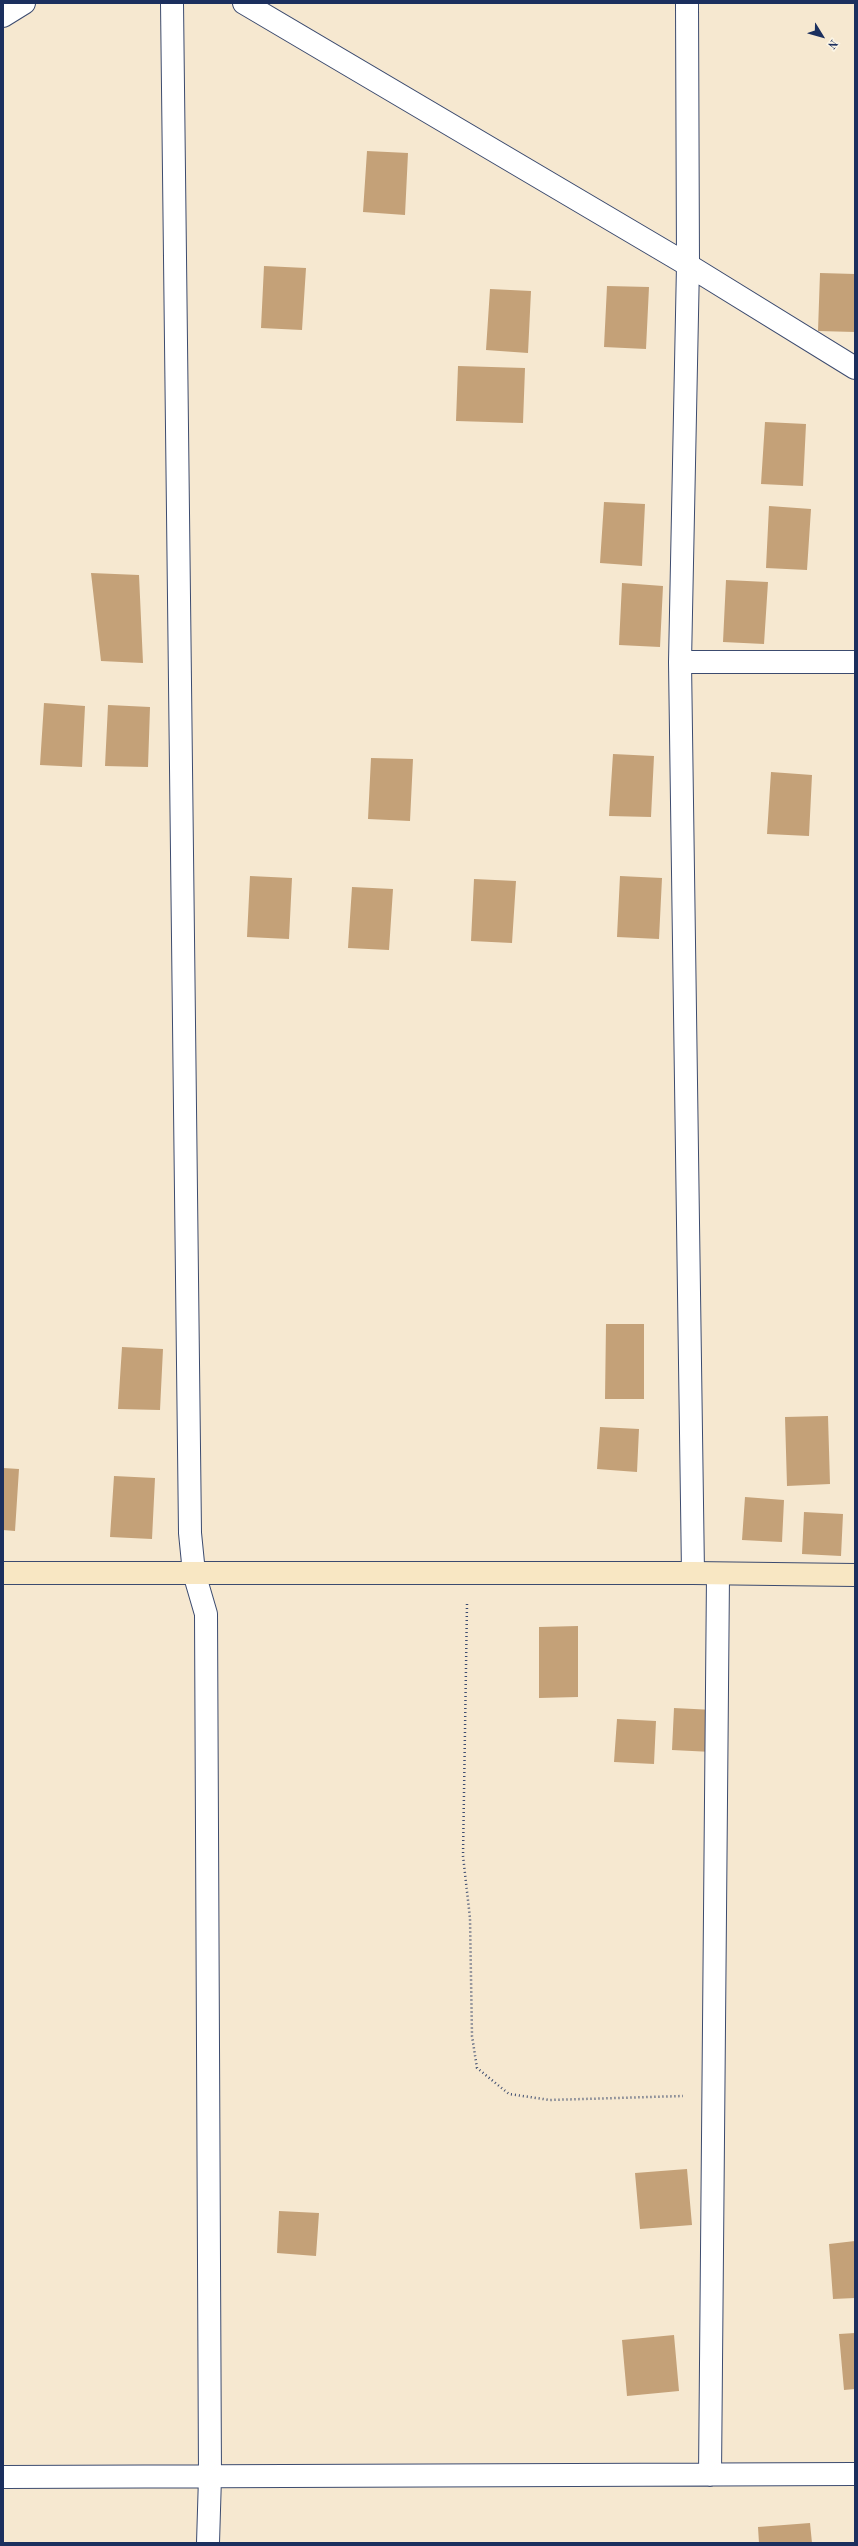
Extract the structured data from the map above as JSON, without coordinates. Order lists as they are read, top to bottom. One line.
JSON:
{"north":"bottom right"}
